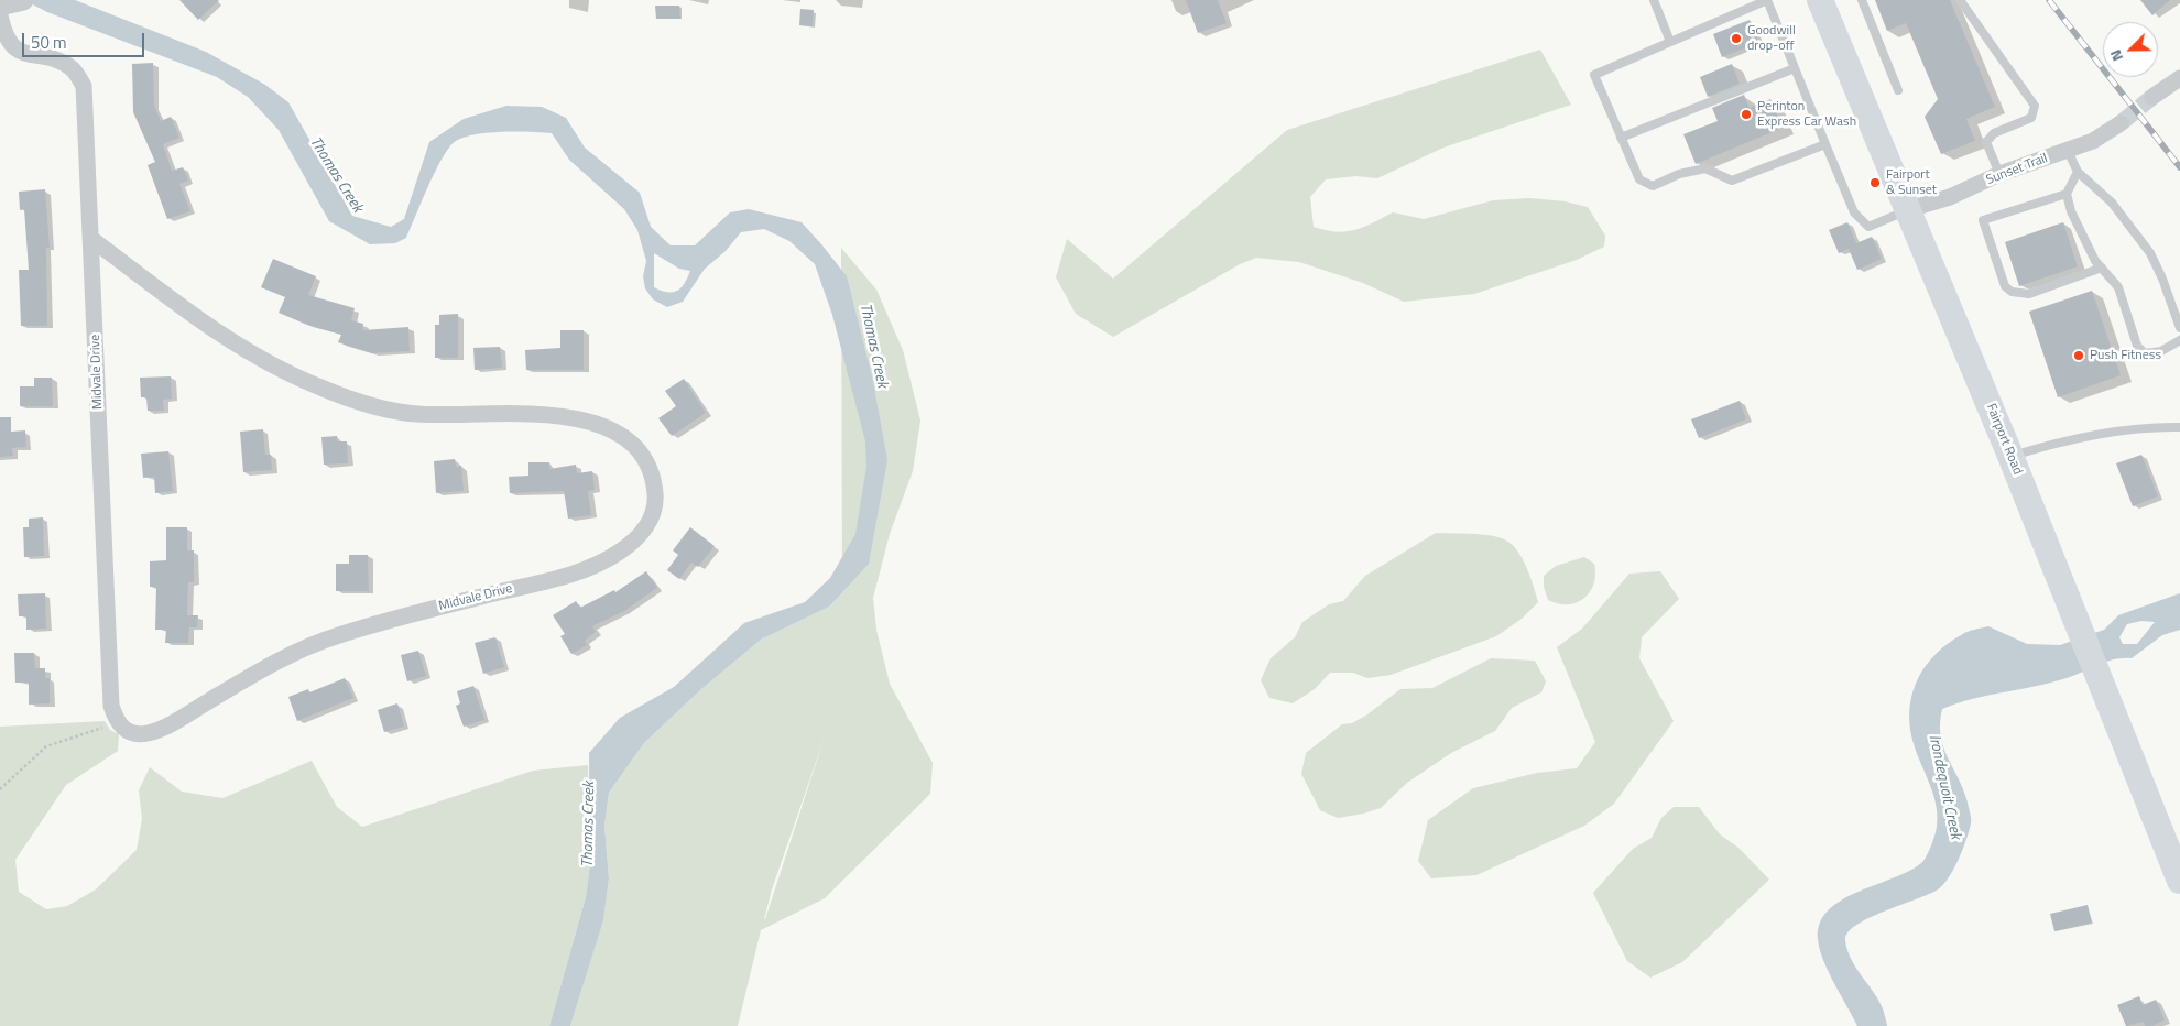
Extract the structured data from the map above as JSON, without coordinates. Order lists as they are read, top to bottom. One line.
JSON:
{"streets":{"main road":["Fairport Road"],"street":["Sunset Trail","Midvale Drive"]},"crossings":[["Sunset Trail","Fairport Road"]],"water":["Thomas Creek","Irondequoit Creek"],"places":["Goodwill drop-off","Perinton Express Car Wash","Fairport & Sunset","Push Fitness"],"scale_bar":"50 m","north":"bottom left"}
